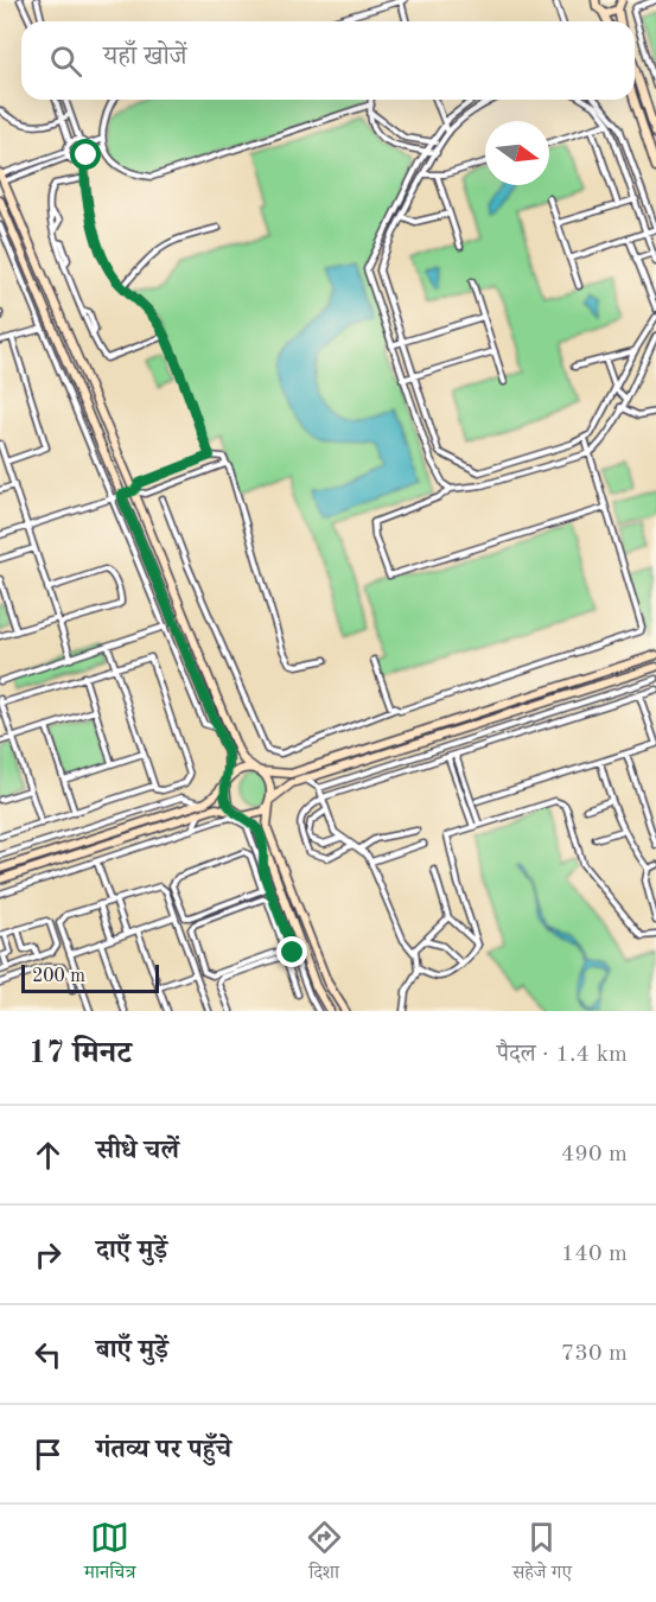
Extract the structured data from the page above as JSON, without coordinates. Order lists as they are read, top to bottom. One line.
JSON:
{"scale_bar":"200 m","north":"right","page":{"search":"यहाँ खोजें","scale":"200 m","heading":["17 मिनट","पैदल · 1.4 km"],"list":[["सीधे चलें","490 m"],["दाएँ मुड़ें","140 m"],["बाएँ मुड़ें","730 m"],"गंतव्य पर पहुँचे"],"nav":["मानचित्र","दिशा","सहेजे गए"]}}
